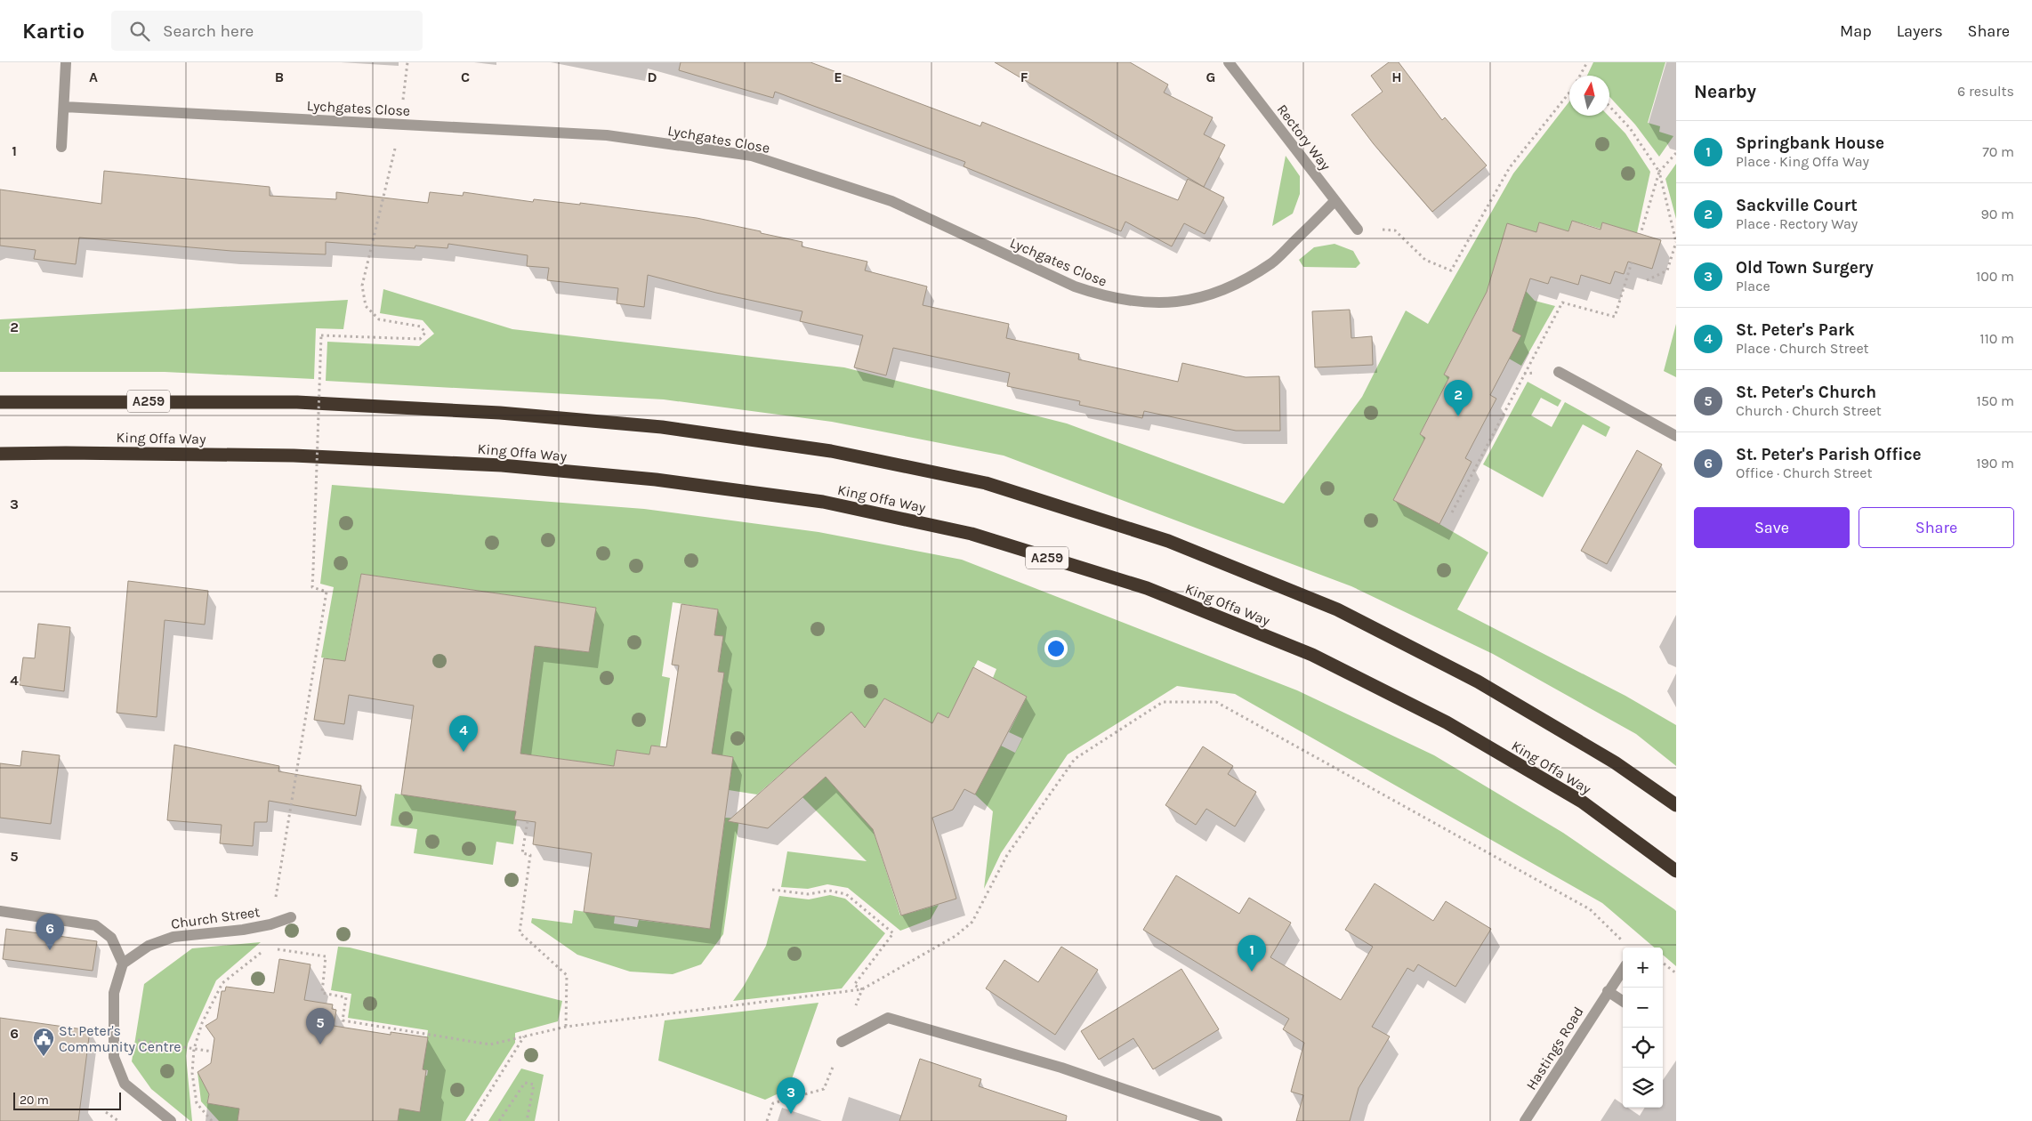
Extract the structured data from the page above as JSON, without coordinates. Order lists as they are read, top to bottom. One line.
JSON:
{"streets":{"highway":["A259","King Offa Way"],"street":["Lychgates Close","Rectory Way","Church Street","Hastings Road"]},"crossings":[["Lychgates Close","Rectory Way"]],"places":{"public building":["St. Peter's Community Centre"]},"scale_bar":"20 m","north":"top","page":{"header":"Kartio","search":"Search here","nav":["Map","Layers","Share"],"heading":["Nearby","6 results"],"list":[{"mark":"1","name":"Springbank House","note":"Place · King Offa Way","value":"70 m"},{"mark":"2","name":"Sackville Court","note":"Place · Rectory Way","value":"90 m"},{"mark":"3","name":"Old Town Surgery","note":"Place","value":"100 m"},{"mark":"4","name":"St. Peter's Park","note":"Place · Church Street","value":"110 m"},{"mark":"5","name":"St. Peter's Church","note":"Church · Church Street","value":"150 m"},{"mark":"6","name":"St. Peter's Parish Office","note":"Office · Church Street","value":"190 m"}],"pins":["2","4","6","1","5","3"],"buttons":["Save","Share"],"map_buttons":["+","−"],"scale":"20 m"},"grid":{"columns":["A","B","C","D","E","F","G","H"],"rows":["1","2","3","4","5","6"]}}
